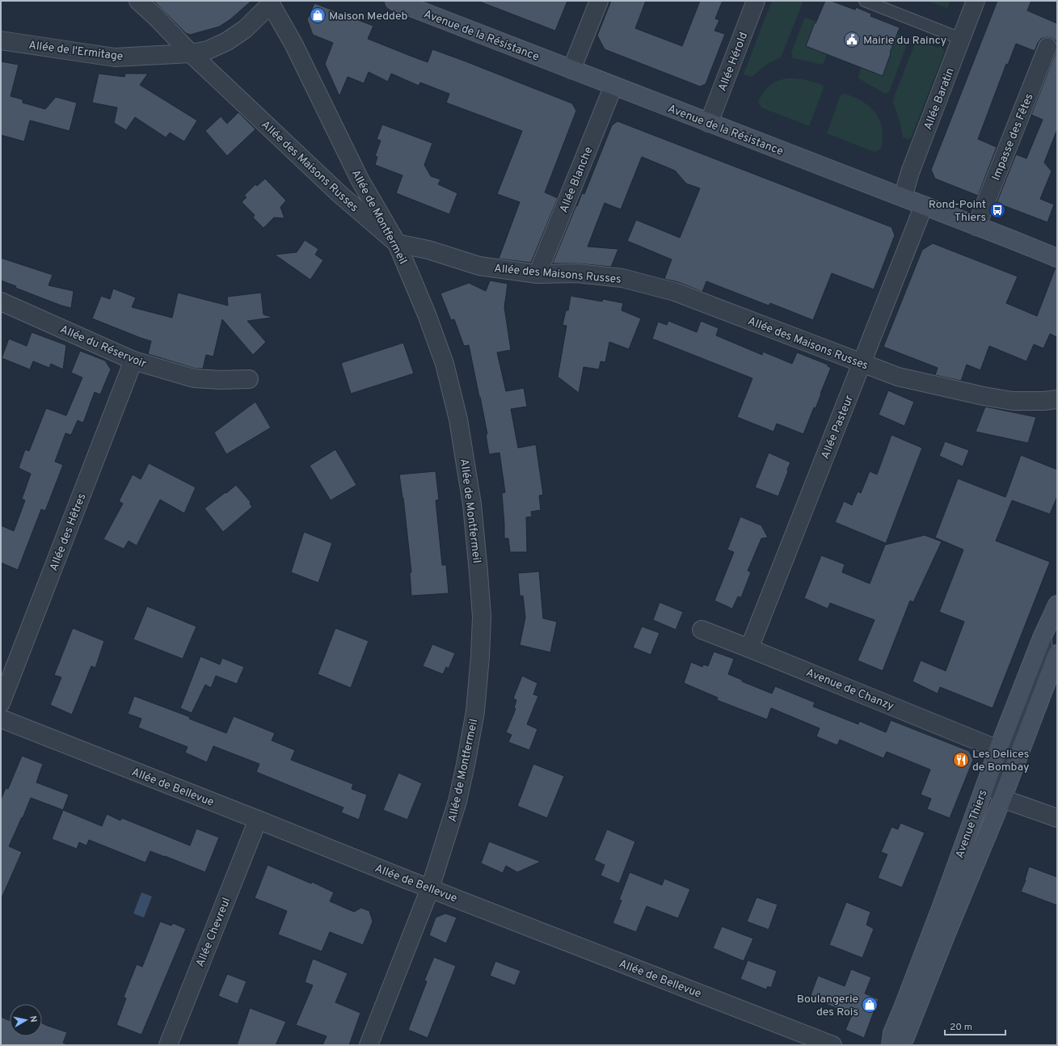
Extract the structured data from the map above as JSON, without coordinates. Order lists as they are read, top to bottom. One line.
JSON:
{"streets":{"main road":["Avenue de la Résistance","Avenue Thiers"],"street":["Allée de l'Ermitage","Allée Hérold","Allée Baratin","Impasse des Fêtes","Allée des Maisons Russes","Allée Blanche","Allée de Montfermeil","Allée du Réservoir","Allée Pasteur","Allée des Hêtres","Avenue de Chanzy","Allée de Bellevue","Allée Chevreul"]},"crossings":[["Avenue de la Résistance","Allée Hérold"],["Avenue de la Résistance","Allée Baratin"],["Avenue de la Résistance","Impasse des Fêtes"],["Avenue de la Résistance","Allée Blanche"],["Avenue de la Résistance","Allée Pasteur"],["Allée de l'Ermitage","Allée des Maisons Russes"],["Allée de l'Ermitage","Allée de Montfermeil"],["Allée des Maisons Russes","Allée Blanche"],["Allée des Maisons Russes","Allée de Montfermeil"],["Allée des Maisons Russes","Allée Pasteur"],["Allée de Montfermeil","Allée de Bellevue"],["Allée du Réservoir","Allée des Hêtres"],["Allée Pasteur","Avenue de Chanzy"],["Avenue de Chanzy","Avenue Thiers"],["Allée de Bellevue","Allée Chevreul"]],"places":{"shop":["Maison Meddeb","Boulangerie des Rois"],"public building":["Mairie du Raincy"],"bus stop":["Rond-Point Thiers"],"restaurant":["Les Delices de Bombay"]},"scale_bar":"20 m","north":"right"}
